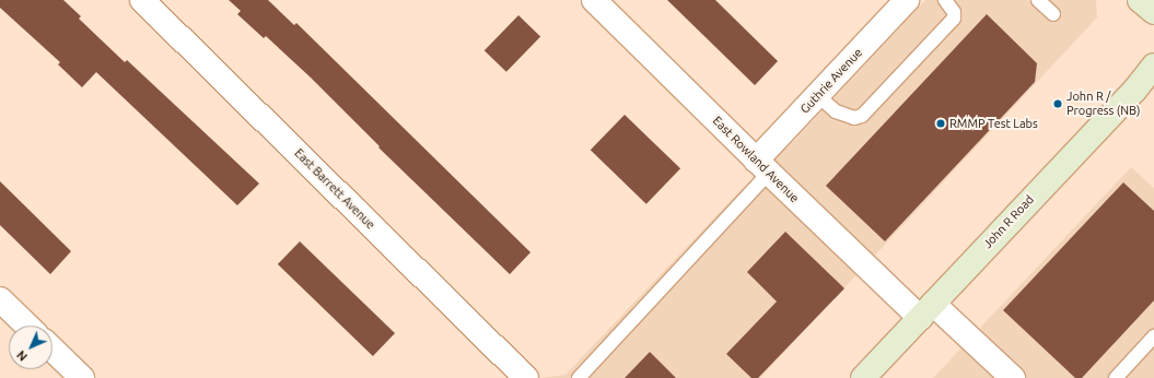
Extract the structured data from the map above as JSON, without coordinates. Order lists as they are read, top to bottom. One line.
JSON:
{"streets":{"main road":["John R Road"],"street":["Guthrie Avenue","East Rowland Avenue","East Barrett Avenue"]},"crossings":[["Guthrie Avenue","East Rowland Avenue"],["East Rowland Avenue","John R Road"]],"places":["John R / Progress (NB)","RMMP Test Labs"],"north":"bottom left"}
